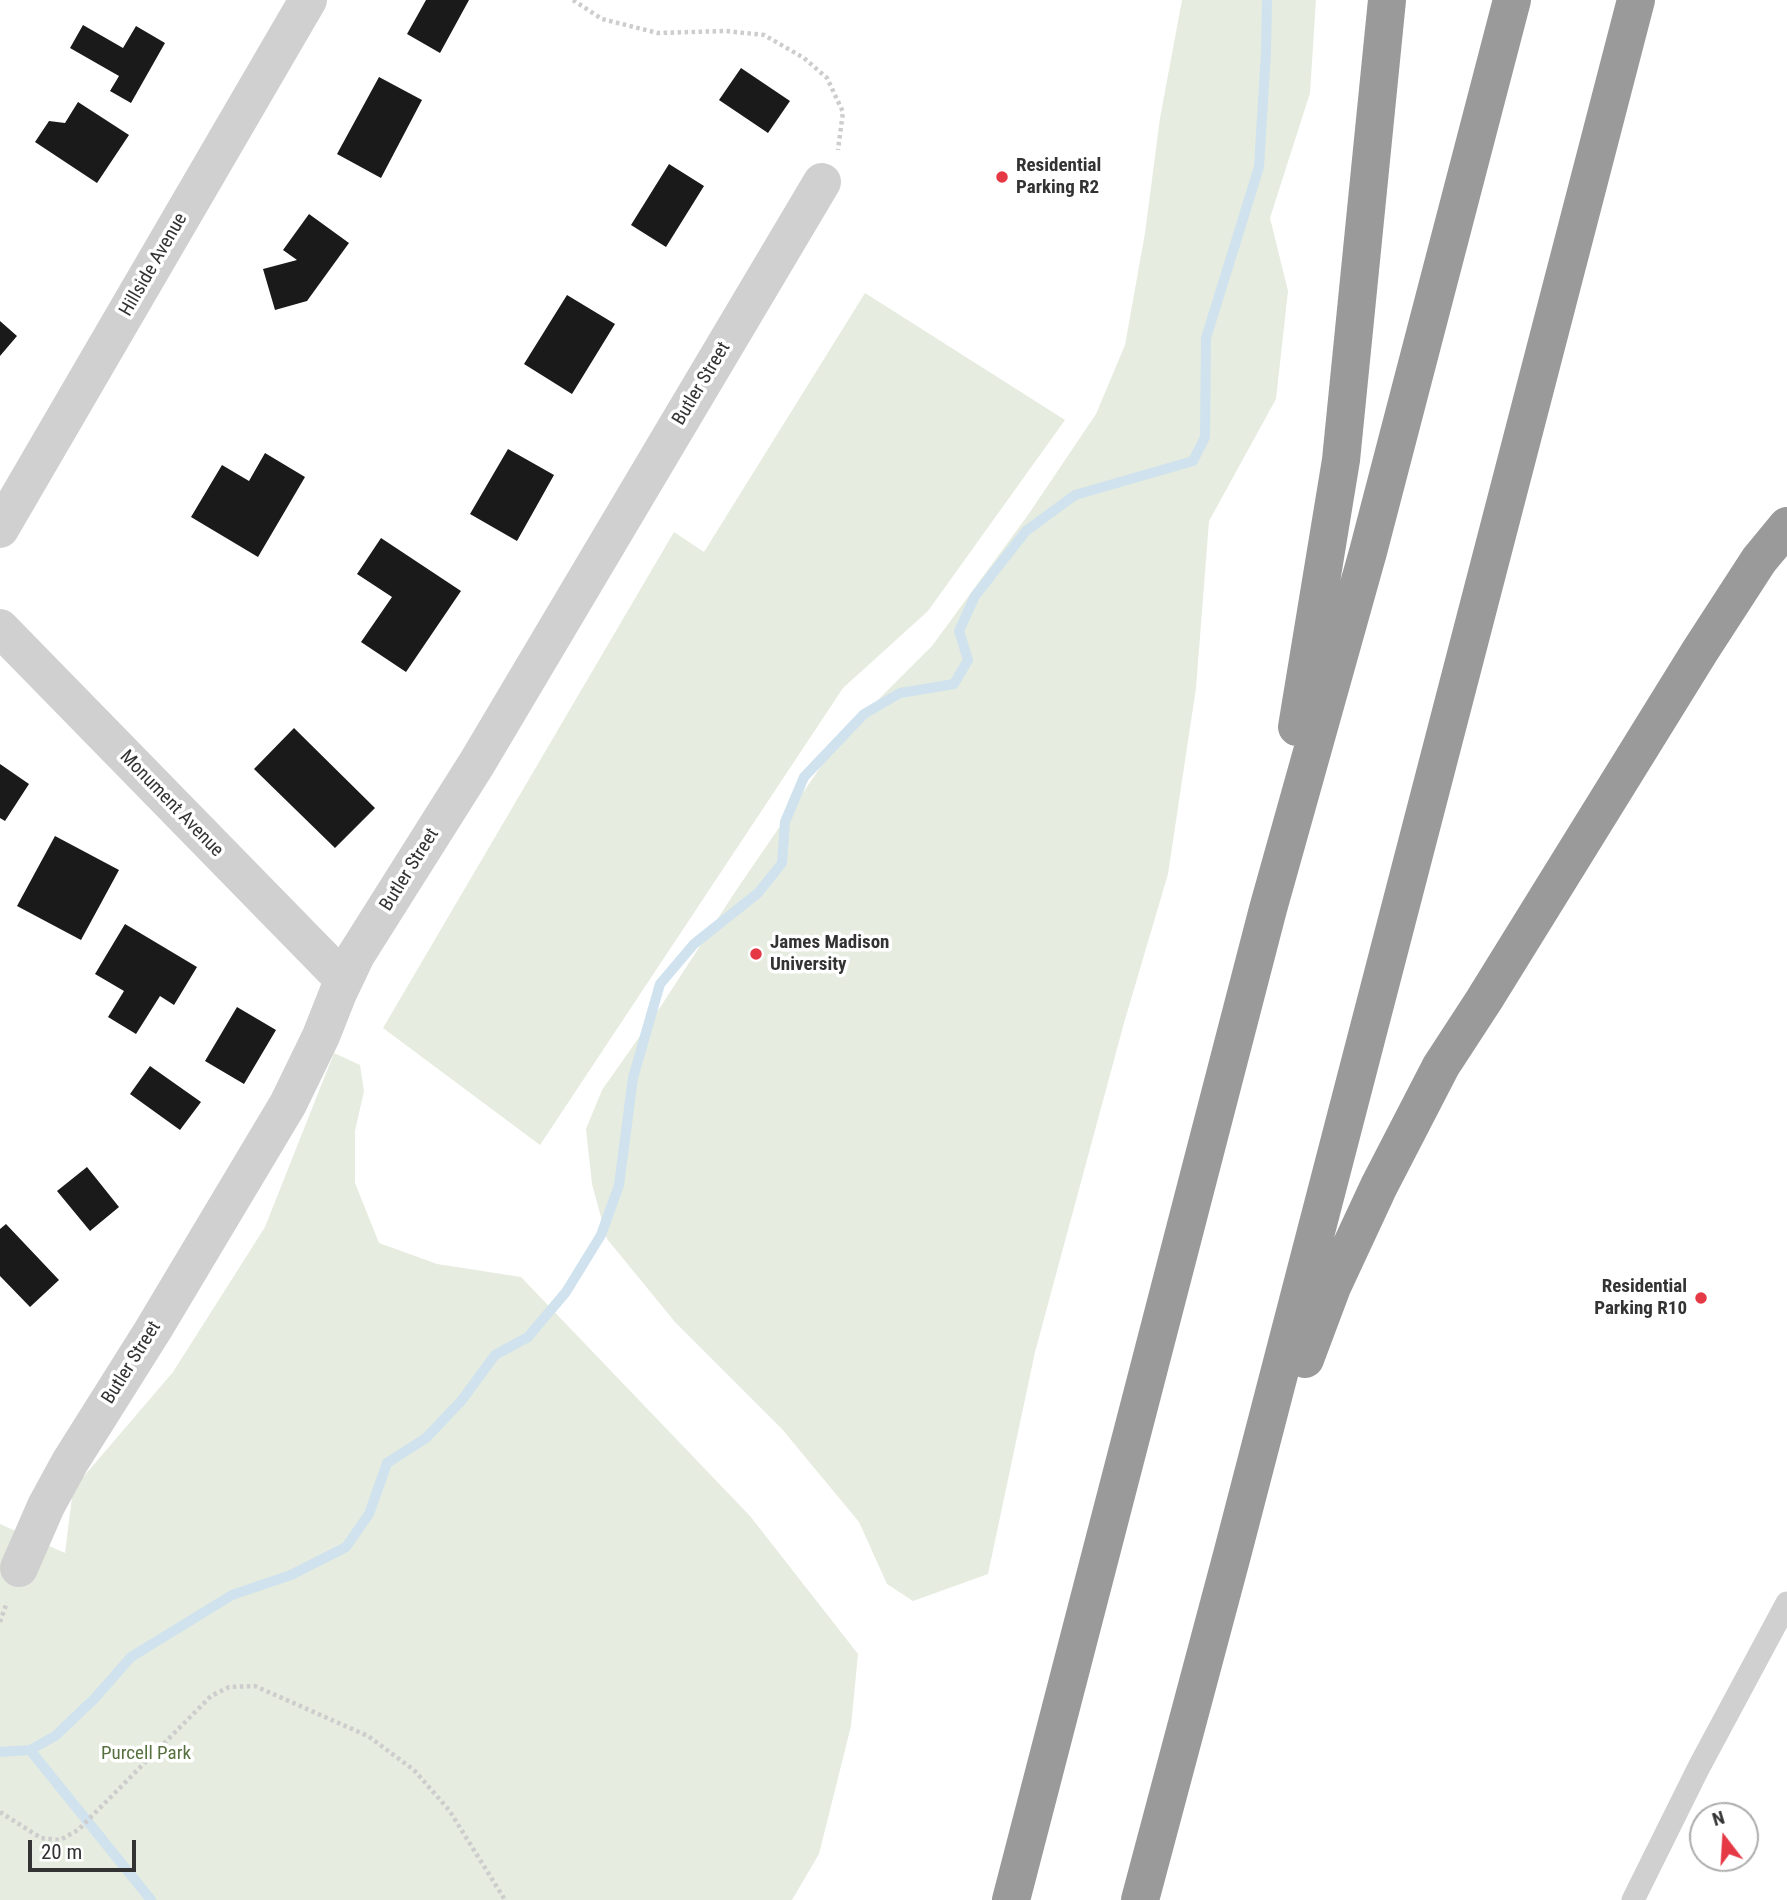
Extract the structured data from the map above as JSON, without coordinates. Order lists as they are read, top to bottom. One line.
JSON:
{"streets":{"street":["Hillside Avenue","Butler Street","Monument Avenue"]},"crossings":[["Butler Street","Monument Avenue"]],"parks":["Purcell Park"],"places":["Residential Parking R2","James Madison University","Residential Parking R10"],"scale_bar":"20 m","north":"top"}
